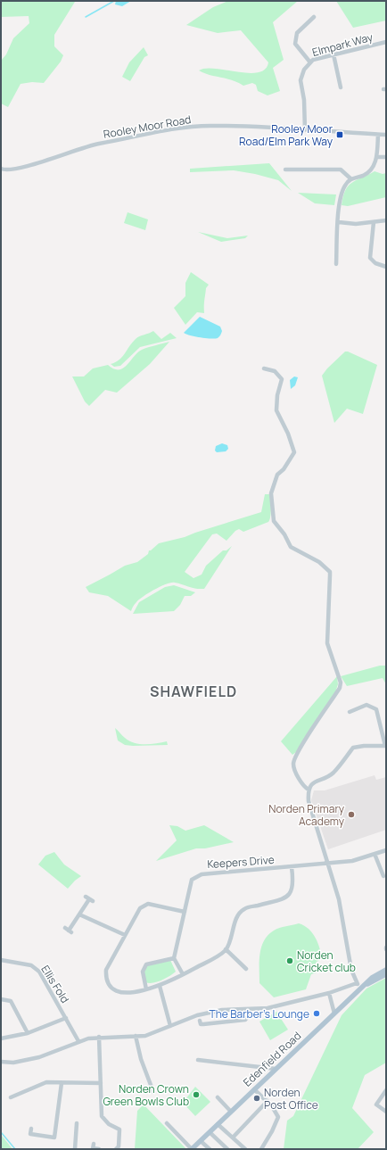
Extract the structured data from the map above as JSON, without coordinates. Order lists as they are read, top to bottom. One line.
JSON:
{"streets":{"main road":["Edenfield Road"],"street":["Elmpark Way","Rooley Moor Road","Keepers Drive","Ellis Fold"]},"crossings":[["Elmpark Way","Rooley Moor Road"]],"districts":["SHAWFIELD"],"places":{"transit":["Rooley Moor Road/Elm Park Way"],"other":["Norden Primary Academy","Norden Cricket club","The Barber's Lounge","Norden Crown Green Bowls Club","Norden Post Office"]}}
